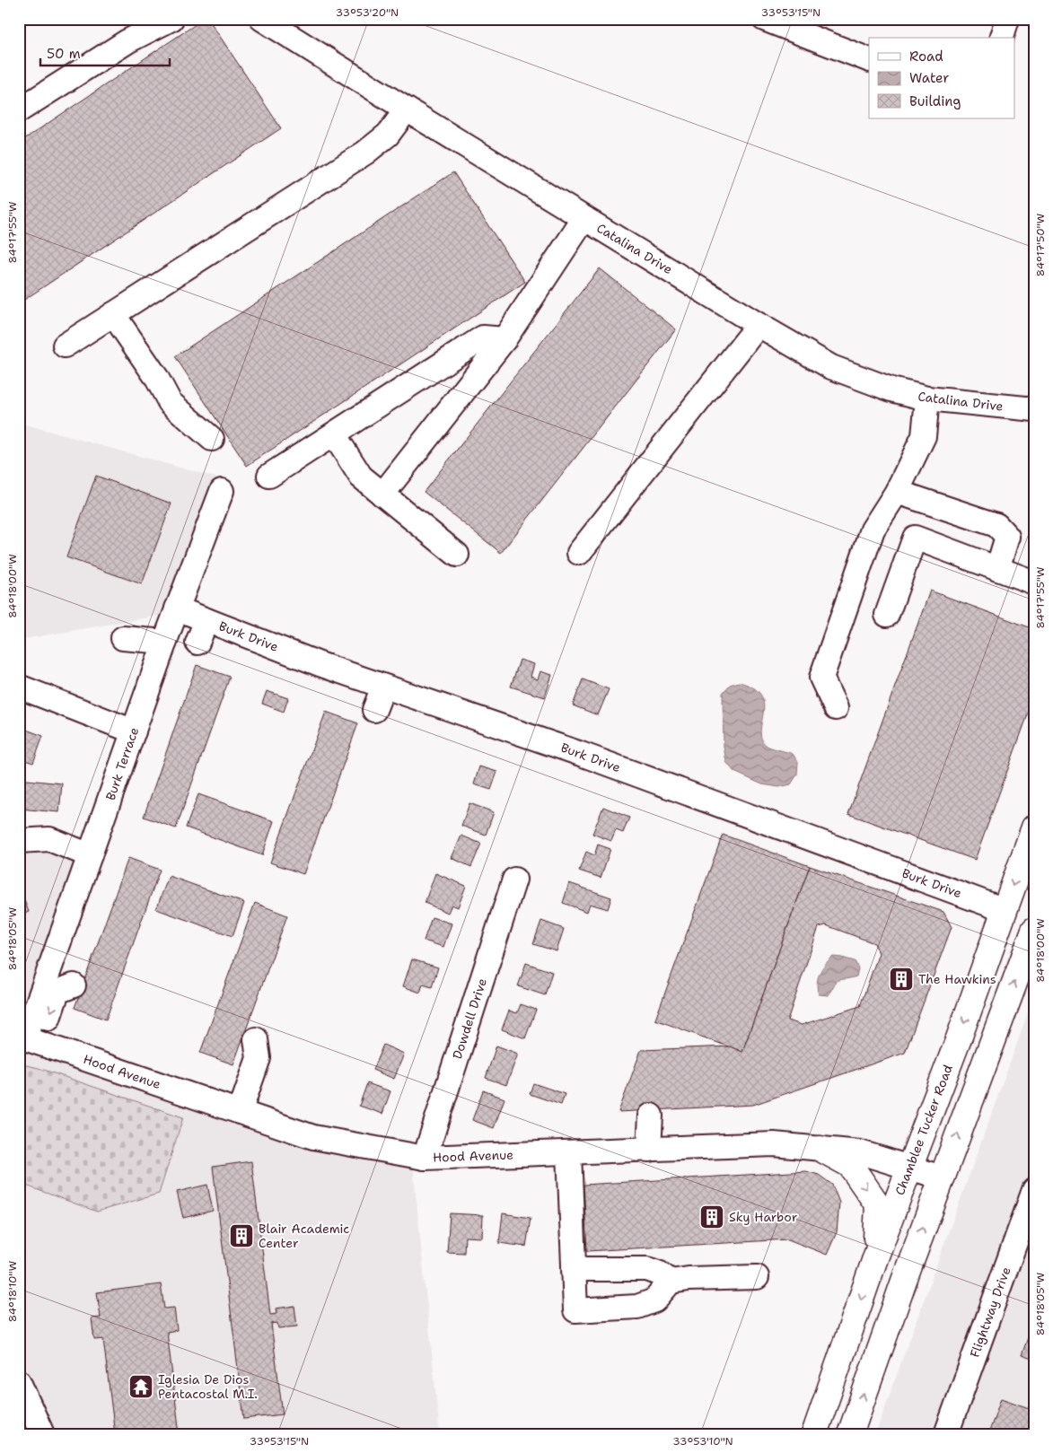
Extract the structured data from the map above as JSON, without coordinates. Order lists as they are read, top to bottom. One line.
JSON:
{"streets":{"main road":["Chamblee Tucker Road"],"street":["Catalina Drive","Burk Drive","Burk Terrace","Dowdell Drive","Hood Avenue","Flightway Drive"]},"crossings":[["Burk Drive","Burk Terrace"],["Burk Drive","Chamblee Tucker Road"],["Burk Terrace","Hood Avenue"],["Dowdell Drive","Hood Avenue"],["Hood Avenue","Chamblee Tucker Road"]],"places":{"building":["The Hawkins","Sky Harbor","Blair Academic Center"],"temple":["Iglesia De Dios Pentacostal M.I."]},"legend":["Road","Water","Building"],"scale_bar":"50 m","coordinates":["33°53'20\"N","33°53'15\"N","84°17'55\"W","84°17'50\"W","84°18'00\"W","84°18'05\"W","84°18'10\"W","33°53'10\"N"]}
